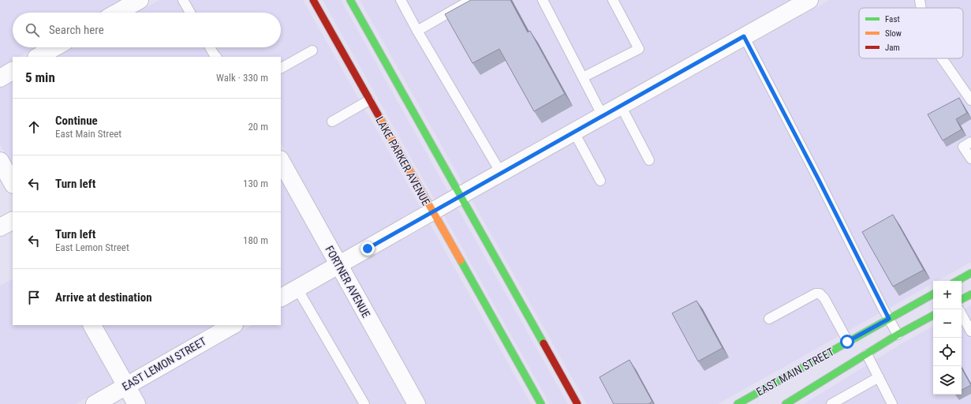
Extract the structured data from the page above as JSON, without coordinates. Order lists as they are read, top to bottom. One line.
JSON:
{"streets":{"main road":["LAKE PARKER AVENUE","EAST MAIN STREET"],"street":["FORTNER AVENUE","EAST LEMON STREET"]},"legend":["Fast","Slow","Jam"],"page":{"search":"Search here","heading":["5 min","Walk · 330 m"],"list":[["Continue","East Main Street","20 m"],["Turn left","130 m"],["Turn left","East Lemon Street","180 m"],"Arrive at destination"],"map_buttons":["+","−"]}}
